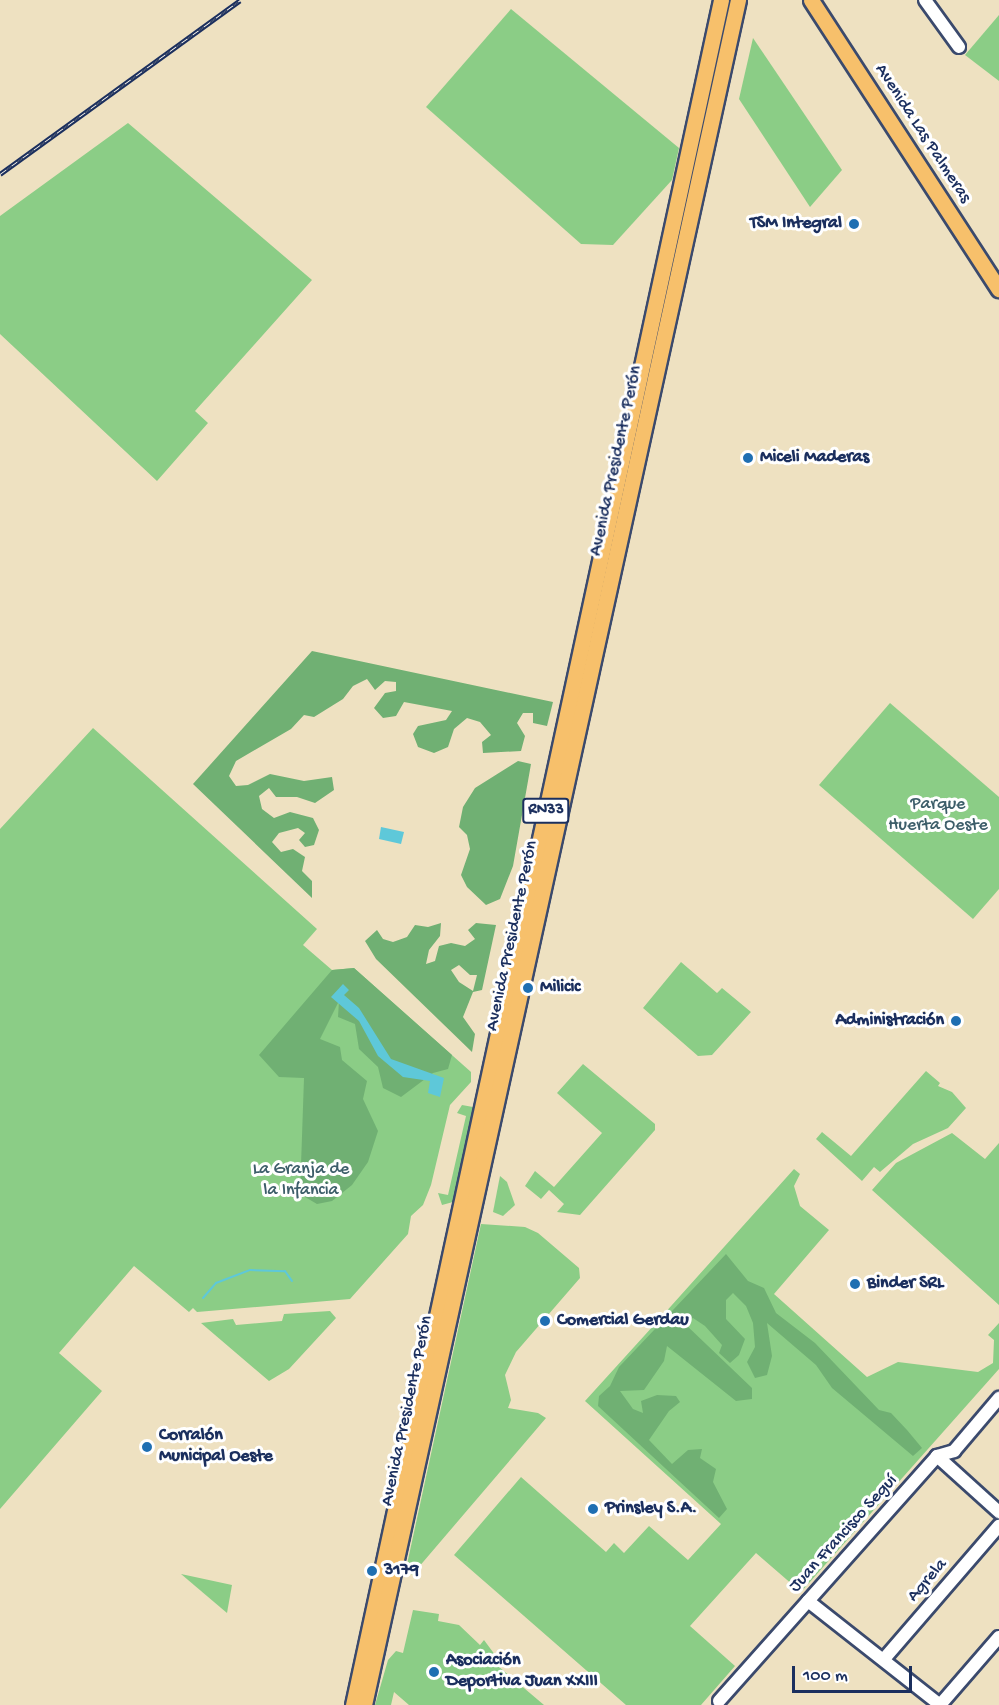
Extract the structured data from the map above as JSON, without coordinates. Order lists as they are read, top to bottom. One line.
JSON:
{"streets":{"main road":["Avenida Las Palmeras","Avenida Presidente Perón","RN33"],"street":["Juan Francisco Seguí","Agrela"]},"parks":["Parque Huerta Oeste","La Granja de la Infancia"],"places":["TSM Integral","Miceli Maderas","Milicic","Administración","Binder SRL","Comercial Gerdau","Corralón Municipal Oeste","Prinsley S.A.","3179","Asociación Deportiva Juan XXIII"],"scale_bar":"100 m"}
